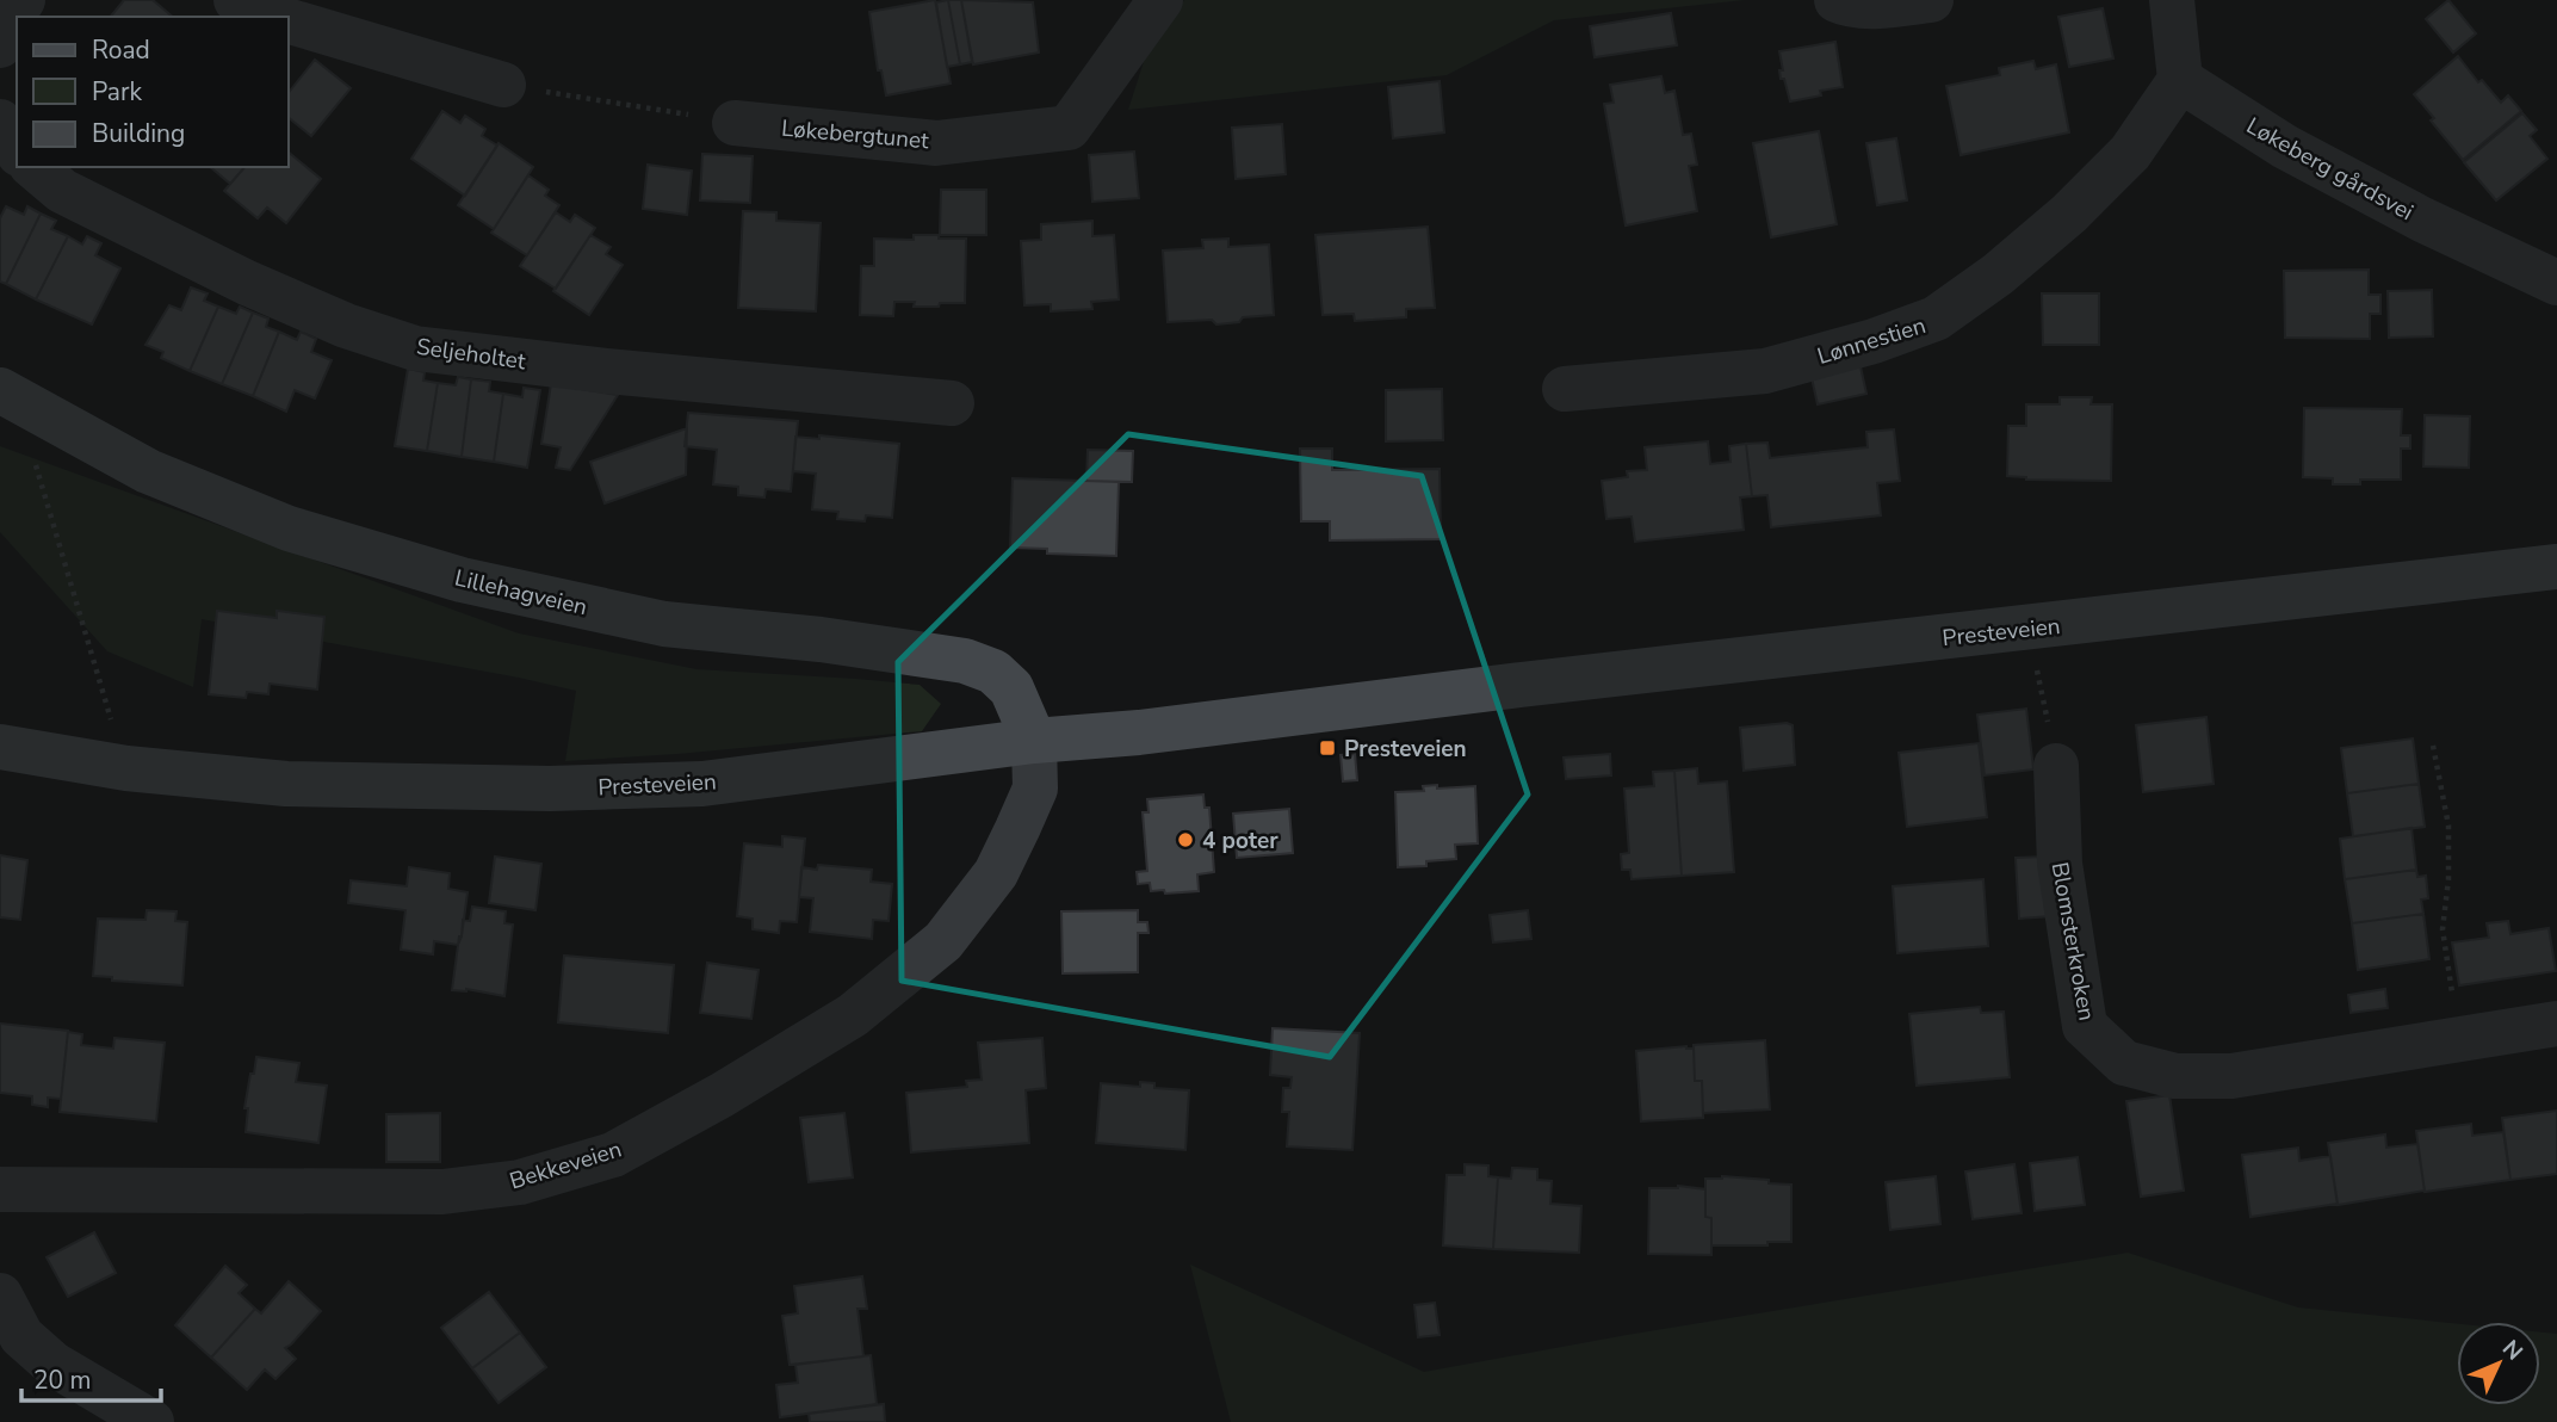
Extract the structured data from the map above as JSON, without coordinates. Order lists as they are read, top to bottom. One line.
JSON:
{"streets":{"main road":["Lillehagveien","Presteveien"],"street":["Løkebergtunet","Løkeberg gårdsvei","Lønnestien","Seljeholtet","Blomsterkroken","Bekkeveien"]},"crossings":[["Løkeberg gårdsvei","Lønnestien"],["Lillehagveien","Presteveien"],["Lillehagveien","Bekkeveien"],["Presteveien","Bekkeveien"]],"places":{"transit":["Presteveien"],"other":["4 poter"]},"legend":["Road","Park","Building"],"scale_bar":"20 m","north":"top right"}
